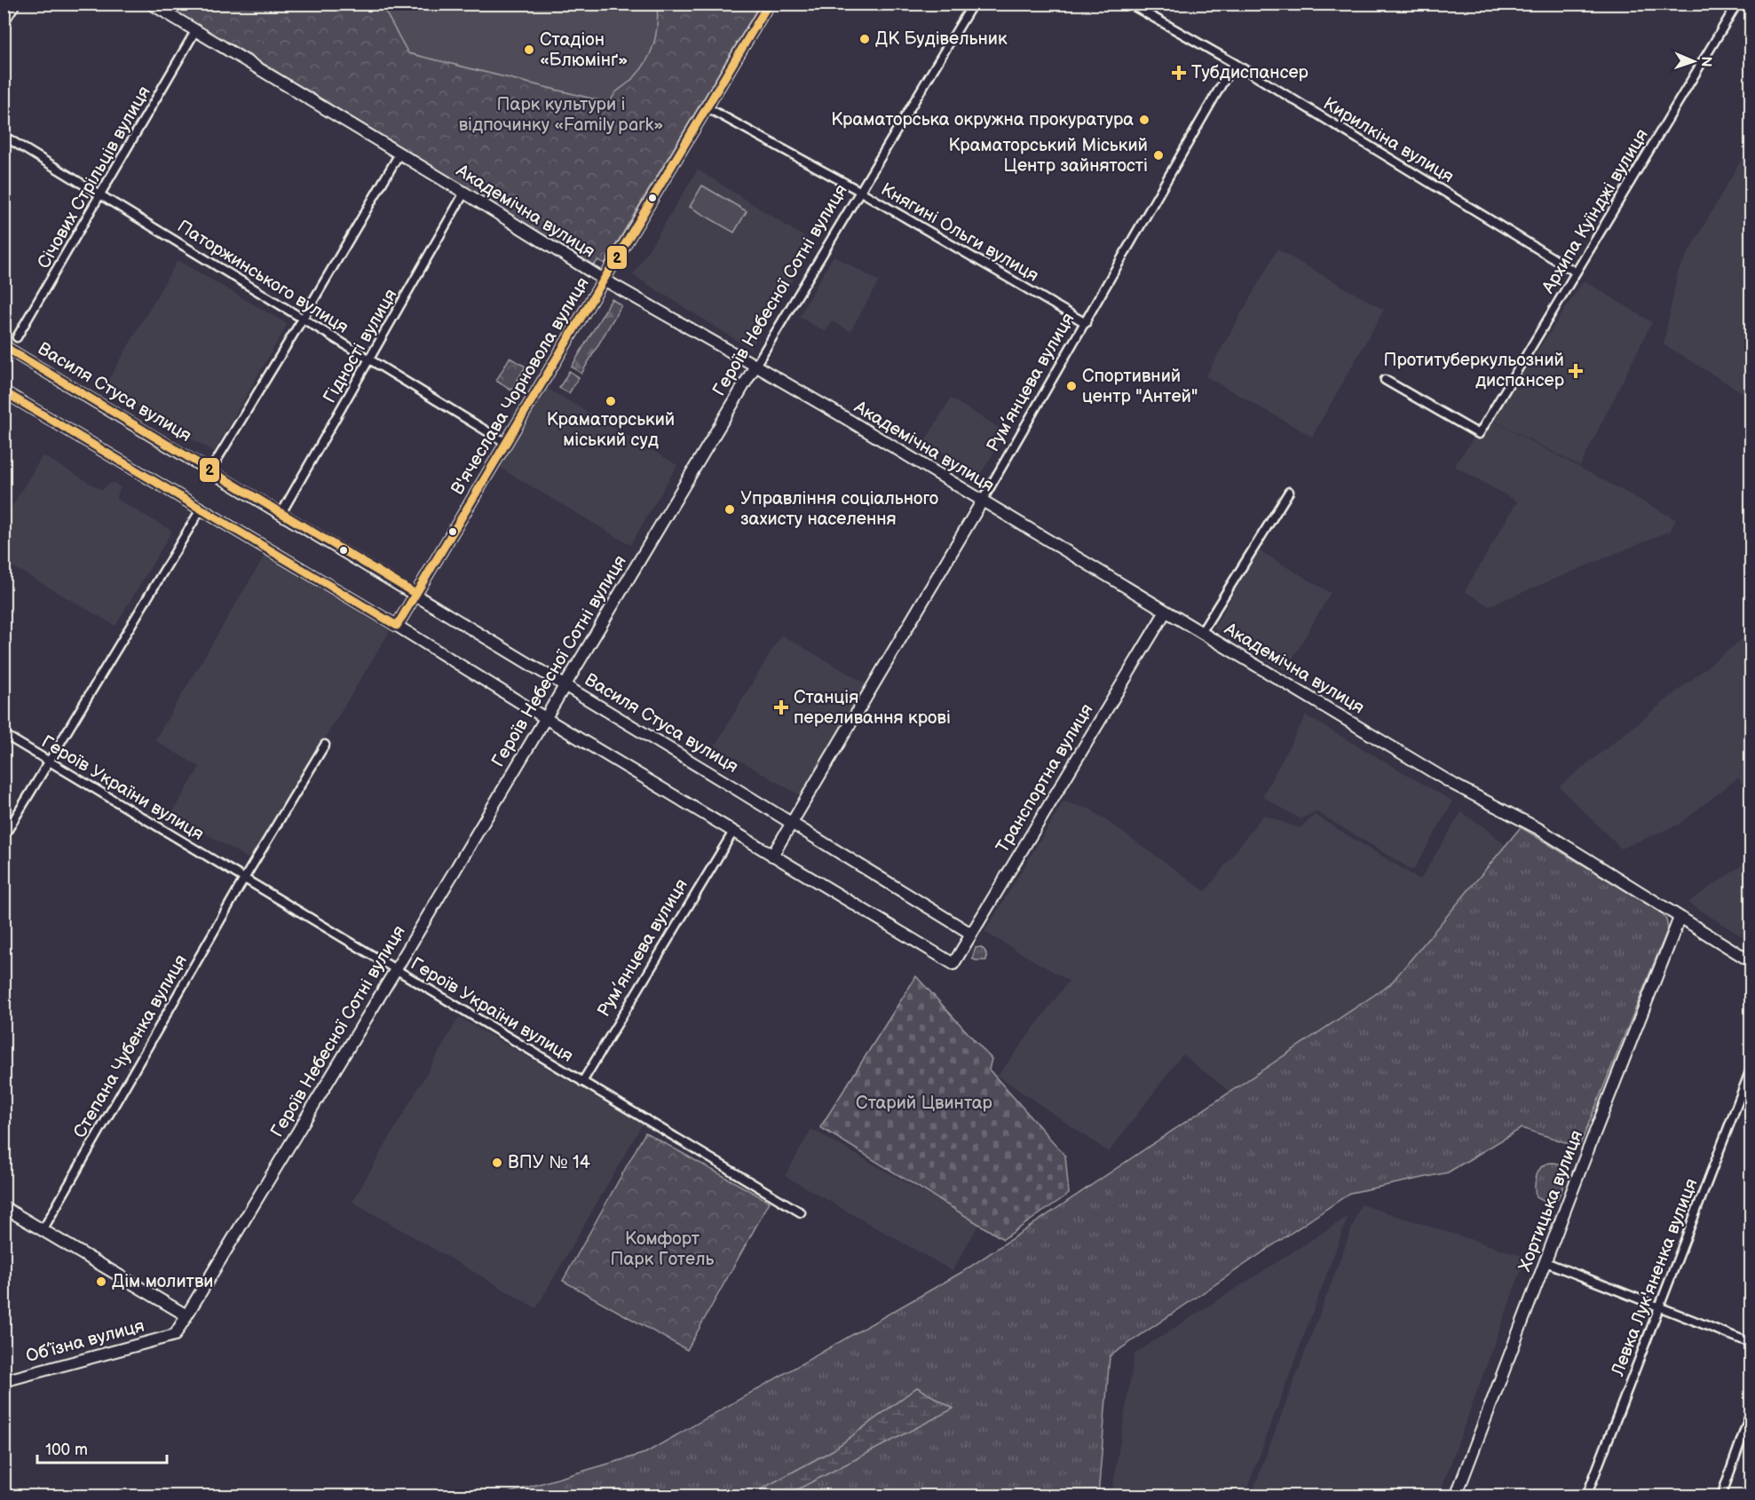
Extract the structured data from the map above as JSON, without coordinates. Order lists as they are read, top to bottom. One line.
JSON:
{"streets":{"street":["Кирилкіна вулиця","Січових Стрільців вулиця","Академічна вулиця","Архипа Куїнджі вулиця","Княгині Ольги вулиця","Паторжинського вулиця","Героїв Небесної Сотні вулиця","Гідності вулиця","Рум’янцева вулиця","В'ячеслава Чорновола вулиця","Василя Стуса вулиця","Транспортна вулиця","Героїв України вулиця","Степана Чубенка вулиця","Хортицька вулиця","Левка Лук'яненка вулиця","Об’їзна вулиця"]},"crossings":[["Кирилкіна вулиця","Архипа Куїнджі вулиця"],["Кирилкіна вулиця","Рум’янцева вулиця"],["Січових Стрільців вулиця","Академічна вулиця"],["Січових Стрільців вулиця","Паторжинського вулиця"],["Академічна вулиця","Героїв Небесної Сотні вулиця"],["Академічна вулиця","Гідності вулиця"],["Академічна вулиця","Рум’янцева вулиця"],["Академічна вулиця","В'ячеслава Чорновола вулиця"],["Академічна вулиця","Транспортна вулиця"],["Академічна вулиця","Хортицька вулиця"],["Княгині Ольги вулиця","Героїв Небесної Сотні вулиця"],["Княгині Ольги вулиця","Рум’янцева вулиця"],["Княгині Ольги вулиця","В'ячеслава Чорновола вулиця"],["Паторжинського вулиця","Гідності вулиця"],["Паторжинського вулиця","В'ячеслава Чорновола вулиця"],["Героїв Небесної Сотні вулиця","Василя Стуса вулиця"],["Героїв Небесної Сотні вулиця","Героїв України вулиця"],["Героїв Небесної Сотні вулиця","Об’їзна вулиця"],["Гідності вулиця","Василя Стуса вулиця"],["Рум’янцева вулиця","Василя Стуса вулиця"],["Рум’янцева вулиця","Транспортна вулиця"],["Рум’янцева вулиця","Героїв України вулиця"],["В'ячеслава Чорновола вулиця","Василя Стуса вулиця"],["Василя Стуса вулиця","Транспортна вулиця"],["Героїв України вулиця","Степана Чубенка вулиця"]],"parks":["Парк культури і відпочинку «Family park»","Старий Цвинтар","Комфорт Парк Готель"],"places":{"other":["ДК Будівельник","Стадіон «Блюмінґ»","Краматорська окружна прокуратура","Краматорський Міський Центр зайнятості","Спортивний центр \"Антей\"","Краматорський міський суд","Управління соціального захисту населення","ВПУ № 14","Дім молитви"],"health":["Тубдиспансер","Протитуберкульозний диспансер","Станція переливання крові"]},"lines":["transit line 2"],"scale_bar":"100 m","north":"right"}
